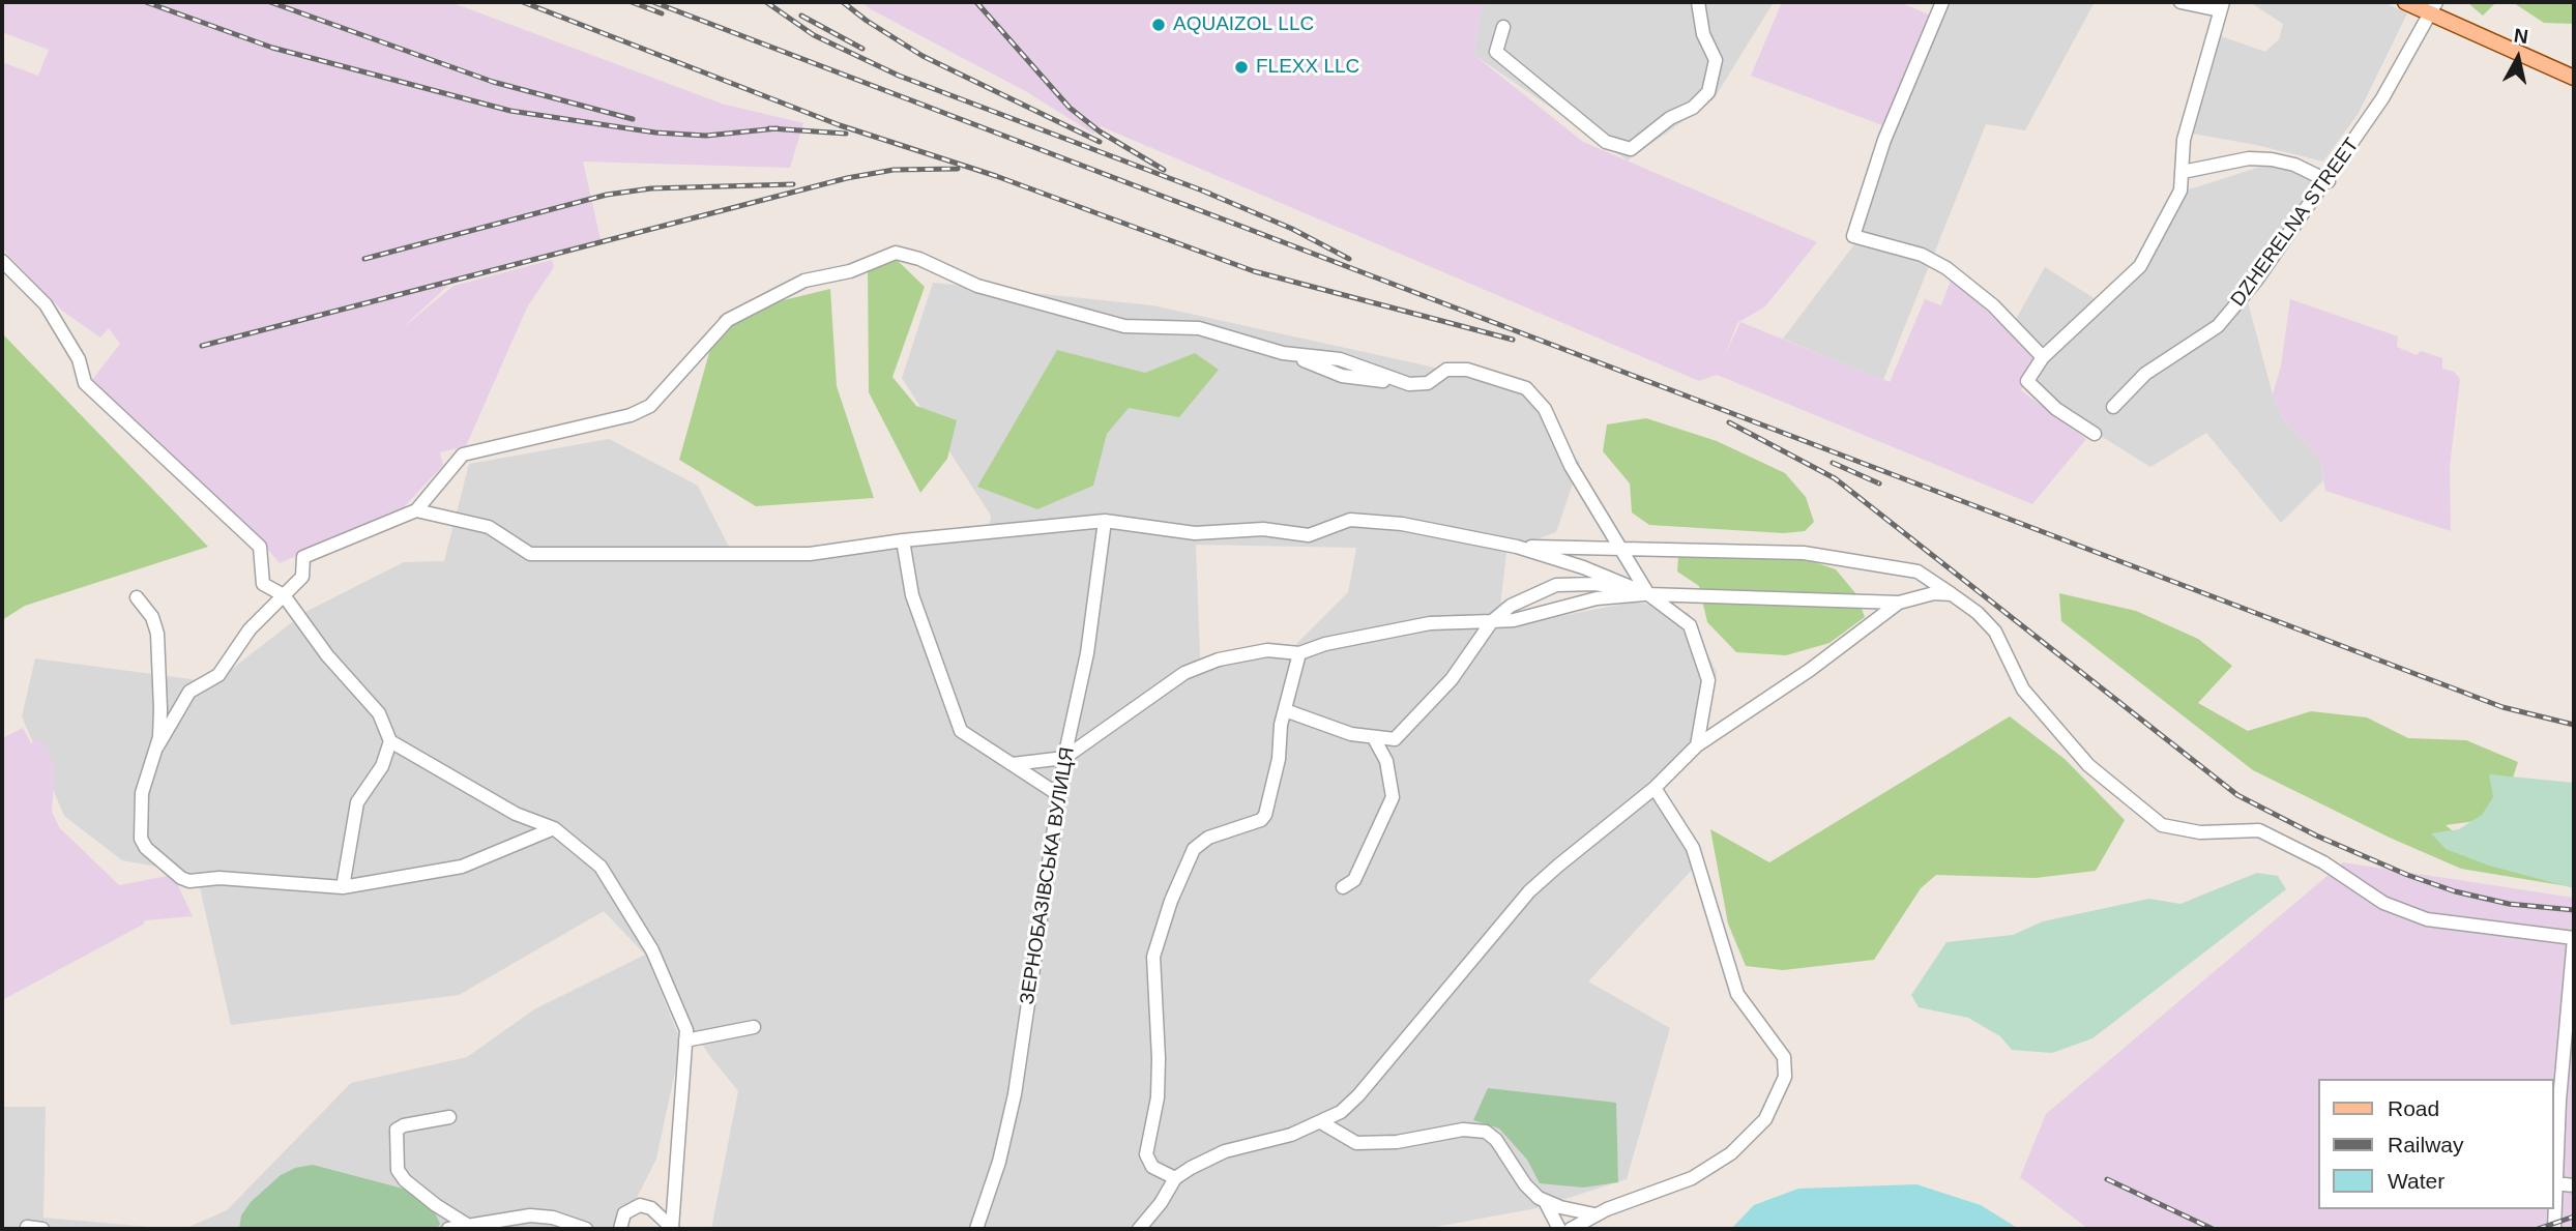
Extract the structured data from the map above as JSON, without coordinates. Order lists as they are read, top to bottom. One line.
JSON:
{"streets":{"street":["DZHERELNA STREET","ЗЕРНОБАЗІВСЬКА ВУЛИЦЯ"]},"places":["AQUAIZOL LLC","FLEXX LLC"],"legend":["Road","Railway","Water"],"north":"top"}
